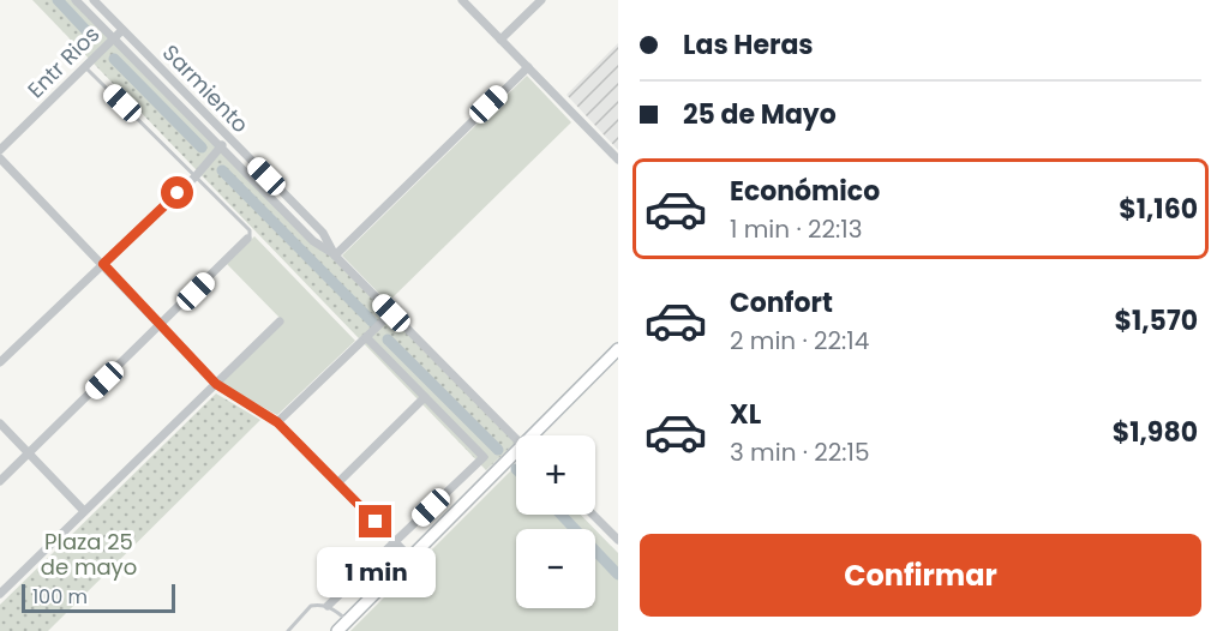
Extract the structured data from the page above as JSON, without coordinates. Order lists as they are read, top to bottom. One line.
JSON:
{"streets":{"street":["Entr Rios","Sarmiento"]},"crossings":[["Entr Rios","Sarmiento"]],"parks":["Plaza 25 de mayo"],"scale_bar":"100 m","page":{"banner":["Las Heras","25 de Mayo"],"list":[{"name":"Económico","note":"1 min · 22:13","value":"$1,160"},{"name":"Confort","note":"2 min · 22:14","value":"$1,570"},{"name":"XL","note":"3 min · 22:15","value":"$1,980"}],"map_buttons":["+","−"],"buttons":"Confirmar","bubble":"1 min","scale":"100 m"}}
